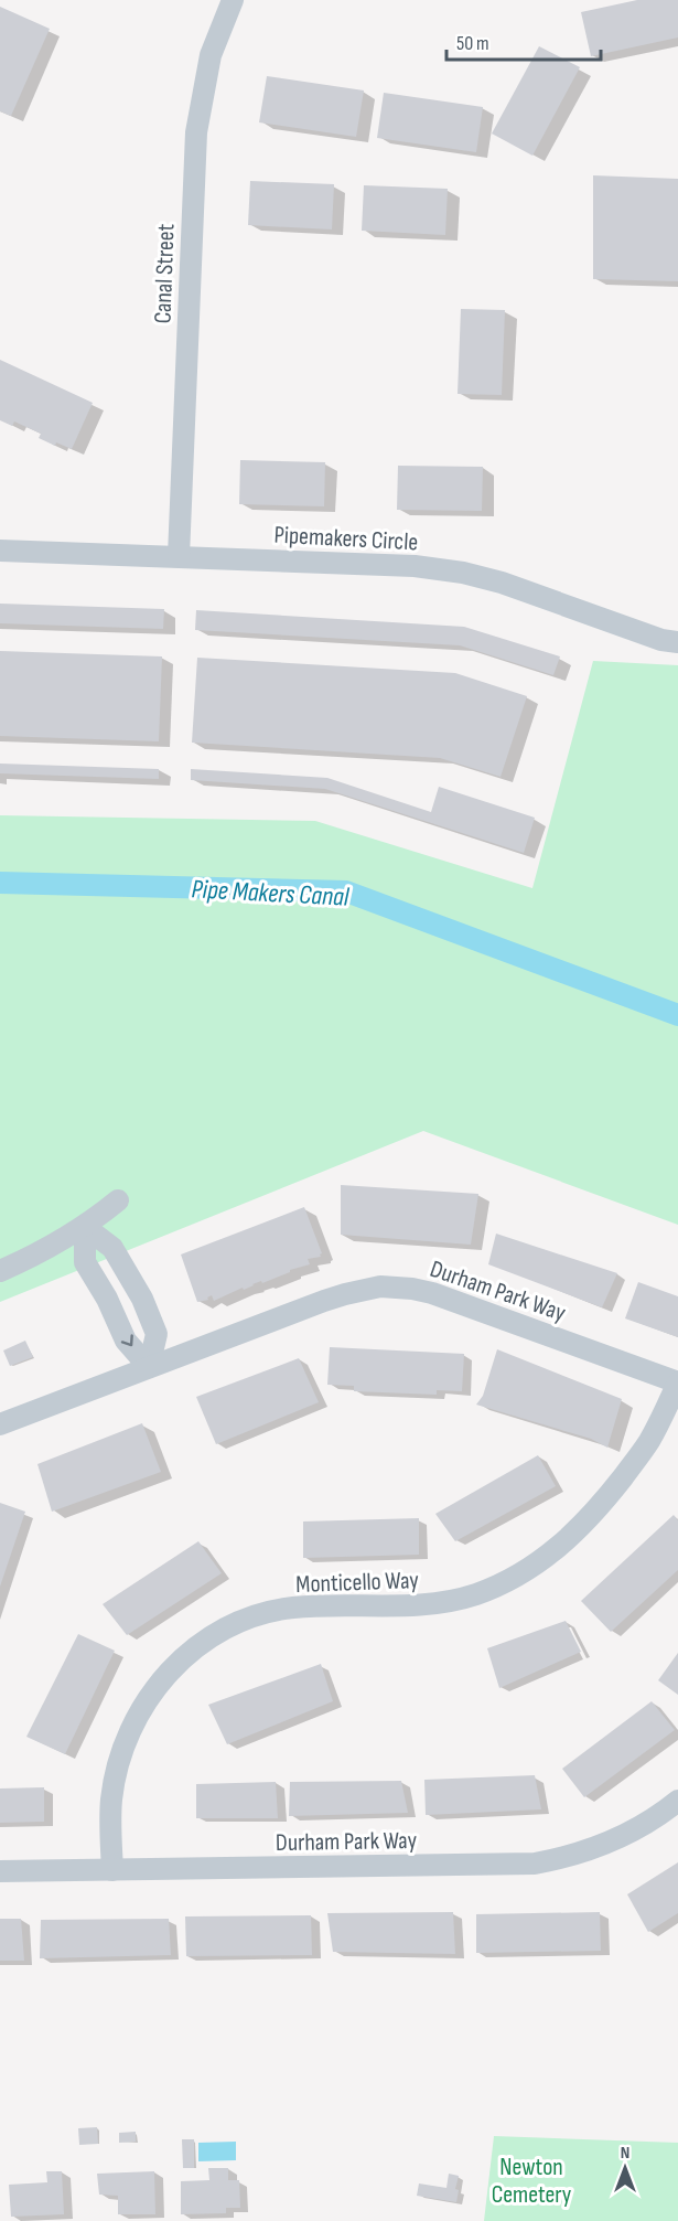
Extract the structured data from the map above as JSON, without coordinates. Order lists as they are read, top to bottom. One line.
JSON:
{"streets":{"street":["Canal Street","Pipemakers Circle","Durham Park Way","Monticello Way"]},"crossings":[["Canal Street","Pipemakers Circle"],["Durham Park Way","Monticello Way"]],"water":["Pipe Makers Canal"],"parks":["Newton Cemetery"],"scale_bar":"50 m","north":"top"}
